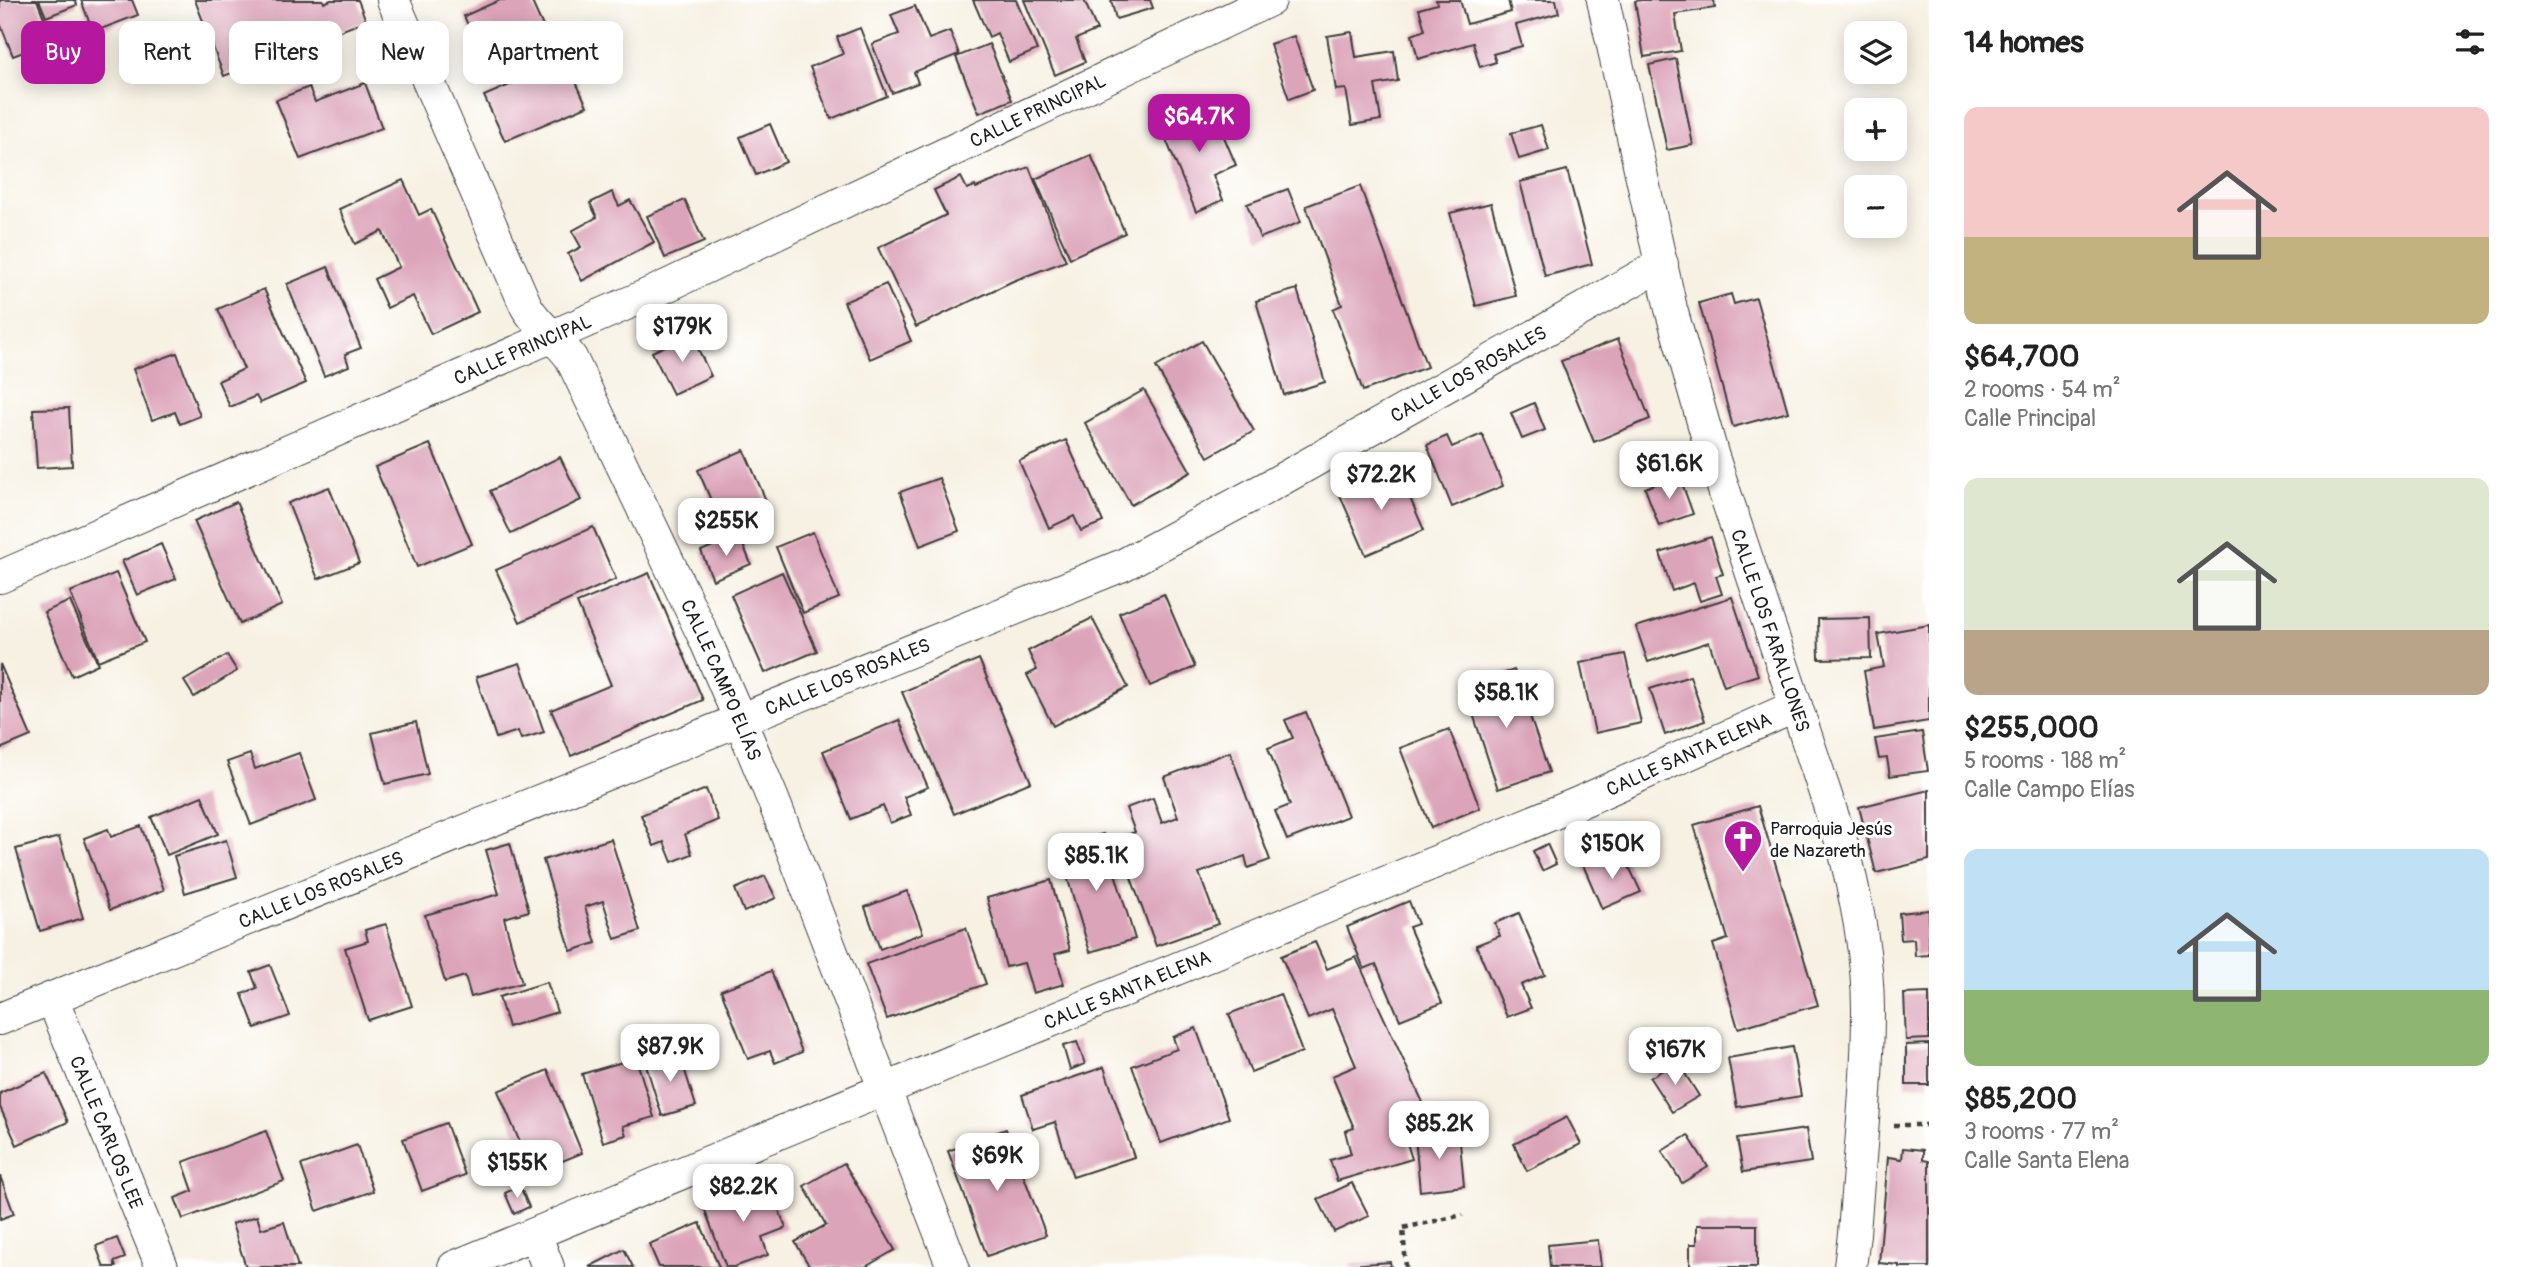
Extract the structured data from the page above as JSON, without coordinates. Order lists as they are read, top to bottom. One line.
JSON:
{"streets":{"street":["CALLE PRINCIPAL","CALLE LOS ROSALES","CALLE LOS FARALLONES","CALLE CAMPO ELÍAS","CALLE SANTA ELENA","CALLE CARLOS LEE"]},"crossings":[["CALLE PRINCIPAL","CALLE CAMPO ELÍAS"],["CALLE LOS ROSALES","CALLE LOS FARALLONES"],["CALLE LOS ROSALES","CALLE CAMPO ELÍAS"],["CALLE LOS ROSALES","CALLE CARLOS LEE"],["CALLE LOS FARALLONES","CALLE SANTA ELENA"],["CALLE CAMPO ELÍAS","CALLE SANTA ELENA"]],"places":{"church":["Parroquia Jesús de Nazareth"]},"page":{"heading":"14 homes","map_buttons":["+","−"],"chip":["Buy","Rent","Filters","New","Apartment"],"list":[{"name":"$64,700","note":"2 rooms · 54 m² · Calle Principal"},{"name":"$255,000","note":"5 rooms · 188 m² · Calle Campo Elías"},{"name":"$85,200","note":"3 rooms · 77 m² · Calle Santa Elena"}],"price":["$64.7K","$179K","$61.6K","$72.2K","$255K","$58.1K","$150K","$85.1K","$87.9K","$167K","$85.2K","$69K","$155K","$82.2K"]}}
